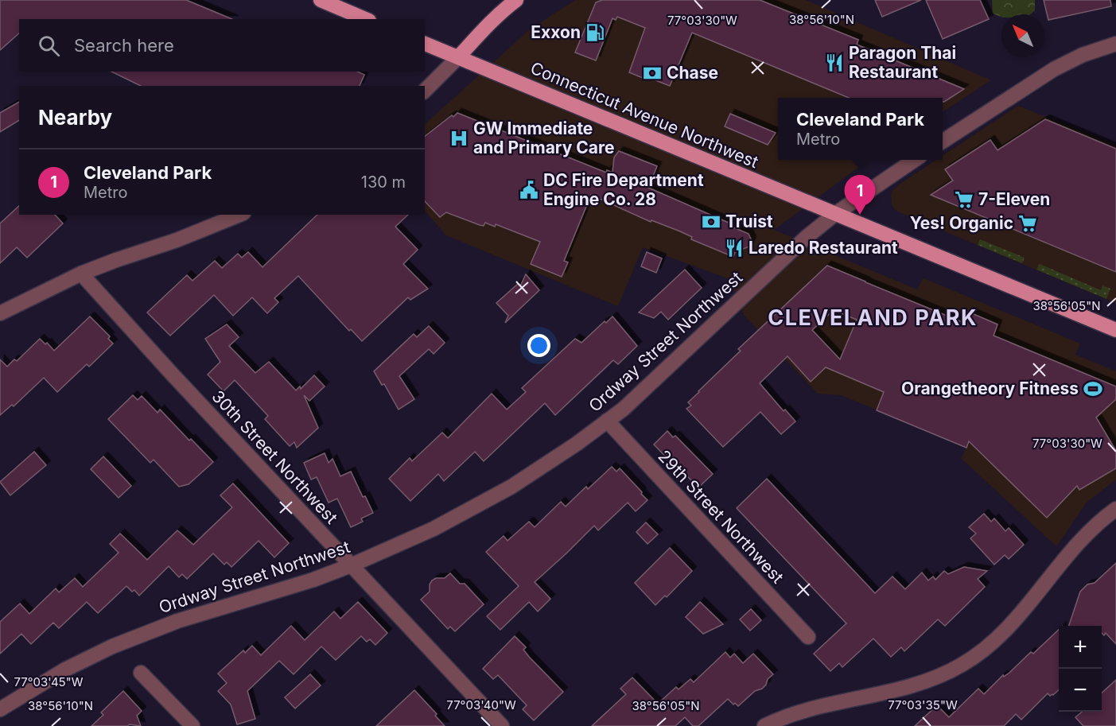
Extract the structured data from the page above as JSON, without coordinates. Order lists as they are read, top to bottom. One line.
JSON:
{"streets":{"main road":["Connecticut Avenue Northwest"],"street":["Ordway Street Northwest","30th Street Northwest","29th Street Northwest"]},"crossings":[["Connecticut Avenue Northwest","Ordway Street Northwest"],["Ordway Street Northwest","30th Street Northwest"],["Ordway Street Northwest","29th Street Northwest"]],"districts":["CLEVELAND PARK"],"places":{"fuel station":["Exxon"],"restaurant":["Paragon Thai Restaurant","Laredo Restaurant"],"bank":["Chase","Truist"],"hospital":["GW Immediate and Primary Care"],"public building":["DC Fire Department Engine Co. 28"],"supermarket":["7-Eleven","Yes! Organic"],"sports":["Orangetheory Fitness"]},"north":"top left","page":{"search":"Search here","heading":"Nearby","popup":["Cleveland Park","Metro"],"list":[{"mark":"1","name":"Cleveland Park","note":"Metro","value":"130 m"}],"pins":"1","map_buttons":["+","−"]},"coordinates":["38°56'10\"N","77°03'30\"W","38°56'05\"N","77°03'45\"W","77°03'40\"W","77°03'35\"W"]}
